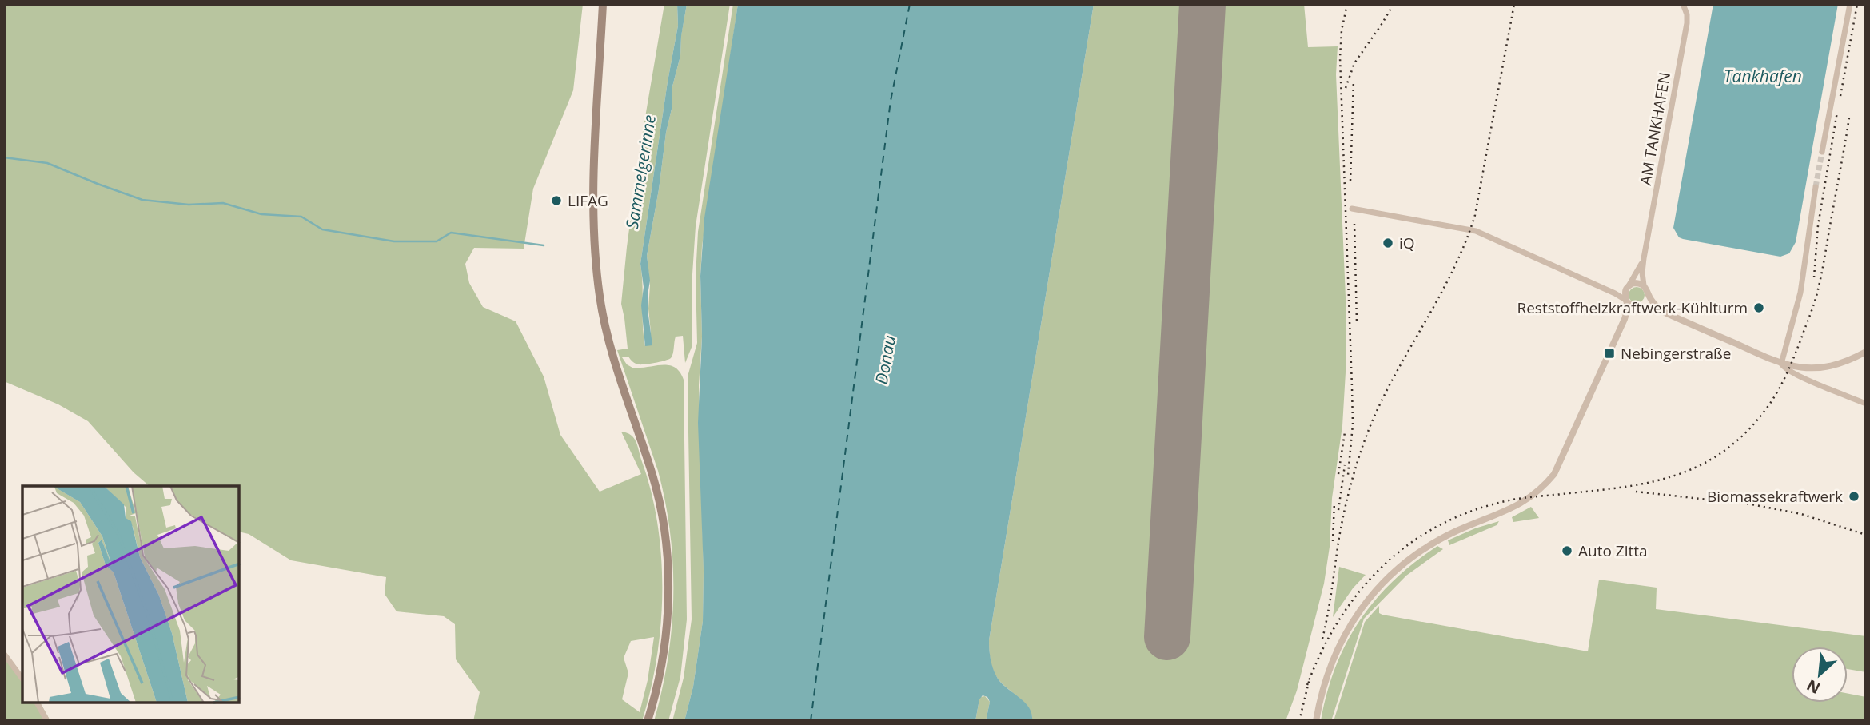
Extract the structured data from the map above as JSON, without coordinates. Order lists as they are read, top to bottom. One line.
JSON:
{"streets":{"street":["AM TANKHAFEN"]},"water":["Tankhafen","Sammelgerinne","Donau"],"places":{"other":["LIFAG","iQ","Reststoffheizkraftwerk-Kühlturm","Biomassekraftwerk","Auto Zitta"],"transit":["Nebingerstraße"]},"north":"bottom left"}
